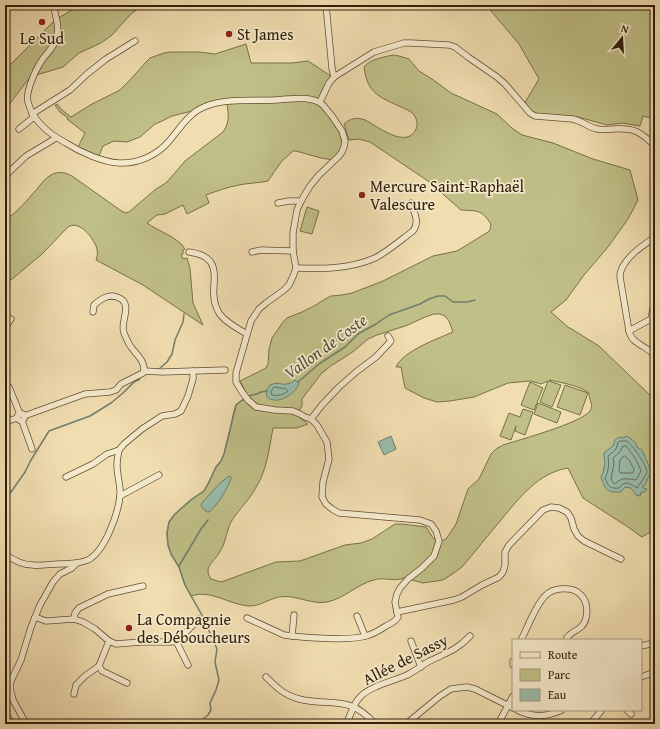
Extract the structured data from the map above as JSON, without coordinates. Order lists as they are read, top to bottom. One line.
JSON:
{"streets":{"street":["Allée de Sassy"]},"water":["Vallon de Coste"],"places":["Le Sud","St James","Mercure Saint-Raphaël Valescure","La Compagnie des Déboucheurs"],"legend":["Route","Parc","Eau"],"north":"top"}
